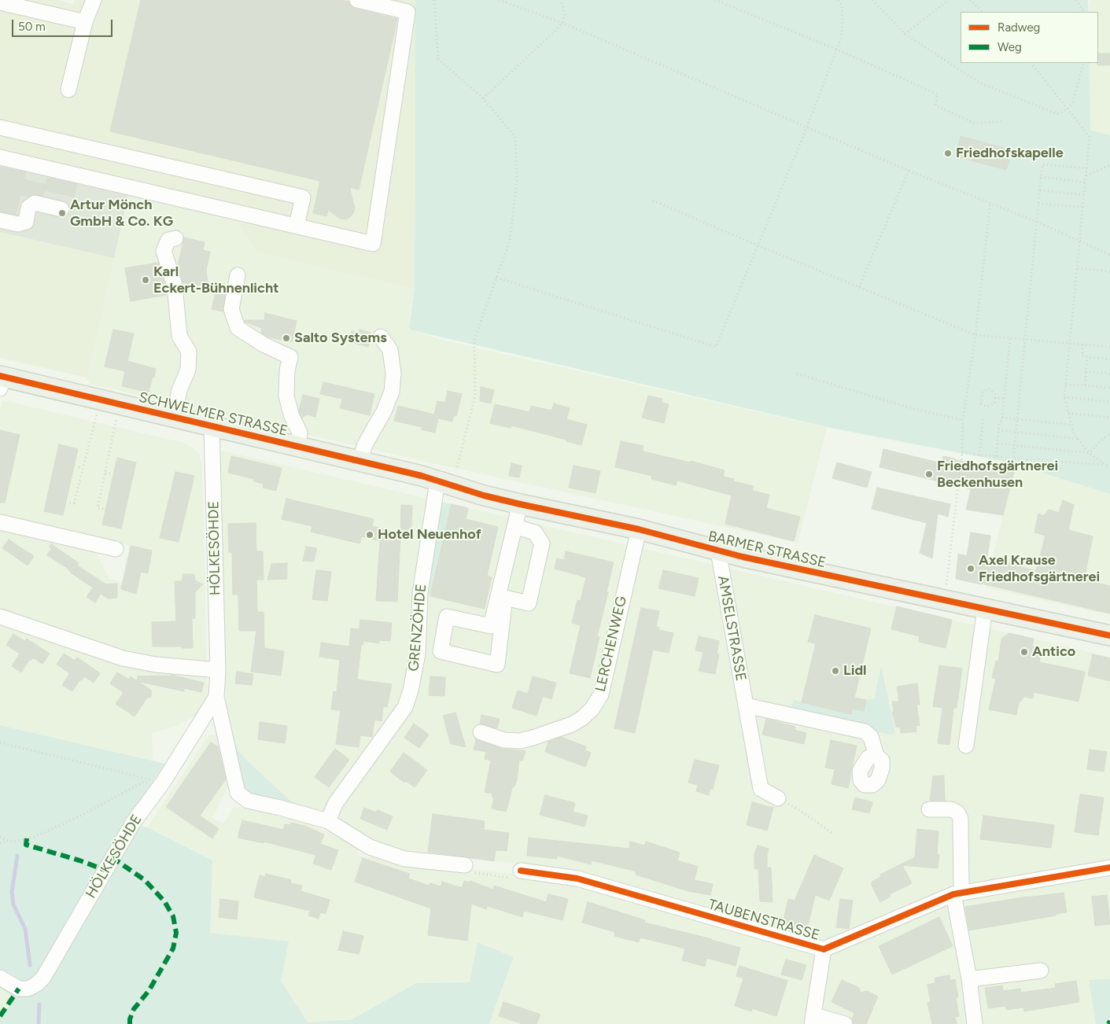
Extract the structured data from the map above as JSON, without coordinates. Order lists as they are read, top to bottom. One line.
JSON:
{"streets":{"main road":["SCHWELMER STRASSE","BARMER STRASSE"],"street":["HÖLKESÖHDE","GRENZÖHDE","AMSELSTRASSE","LERCHENWEG","TAUBENSTRASSE"]},"crossings":[["SCHWELMER STRASSE","HÖLKESÖHDE"],["SCHWELMER STRASSE","BARMER STRASSE"],["SCHWELMER STRASSE","GRENZÖHDE"],["HÖLKESÖHDE","GRENZÖHDE"],["BARMER STRASSE","GRENZÖHDE"],["BARMER STRASSE","AMSELSTRASSE"],["BARMER STRASSE","LERCHENWEG"]],"places":["Friedhofskapelle","Artur Mönch GmbH & Co. KG","Karl Eckert-Bühnenlicht","Salto Systems","Friedhofsgärtnerei Beckenhusen","Hotel Neuenhof","Axel Krause Friedhofsgärtnerei","Antico","Lidl"],"legend":["Radweg","Weg"],"scale_bar":"50 m"}
